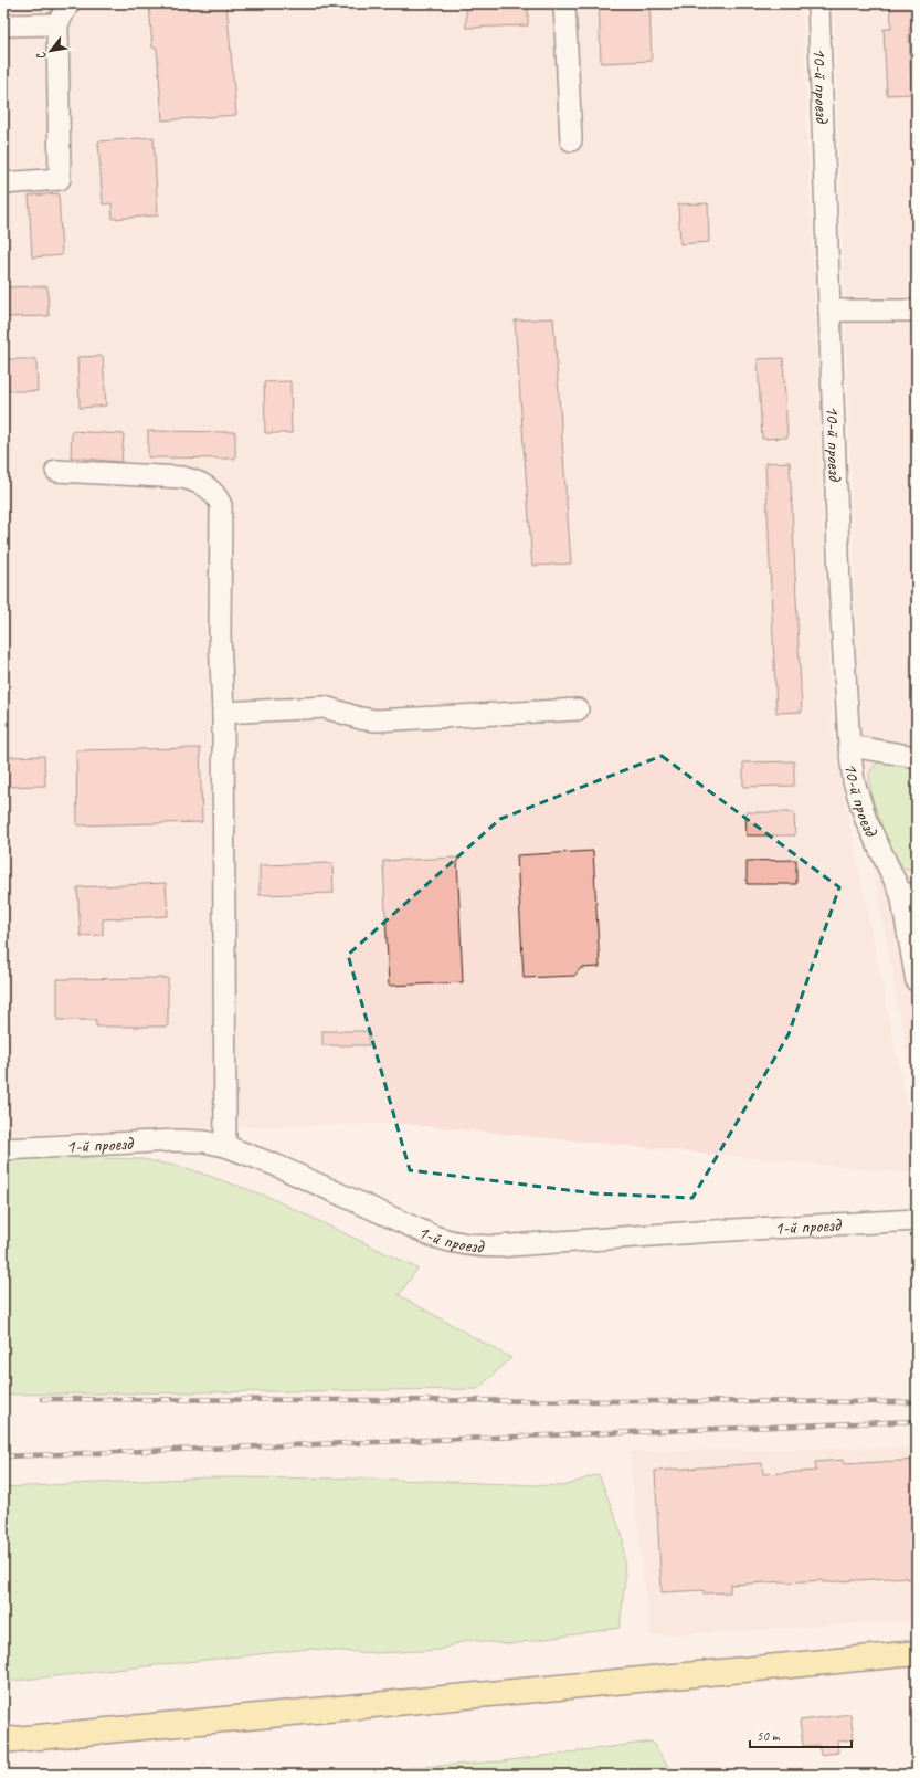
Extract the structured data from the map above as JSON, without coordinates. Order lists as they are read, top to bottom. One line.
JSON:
{"streets":{"street":["10-й проезд","1-й проезд"]},"scale_bar":"50 m","north":"bottom left"}
